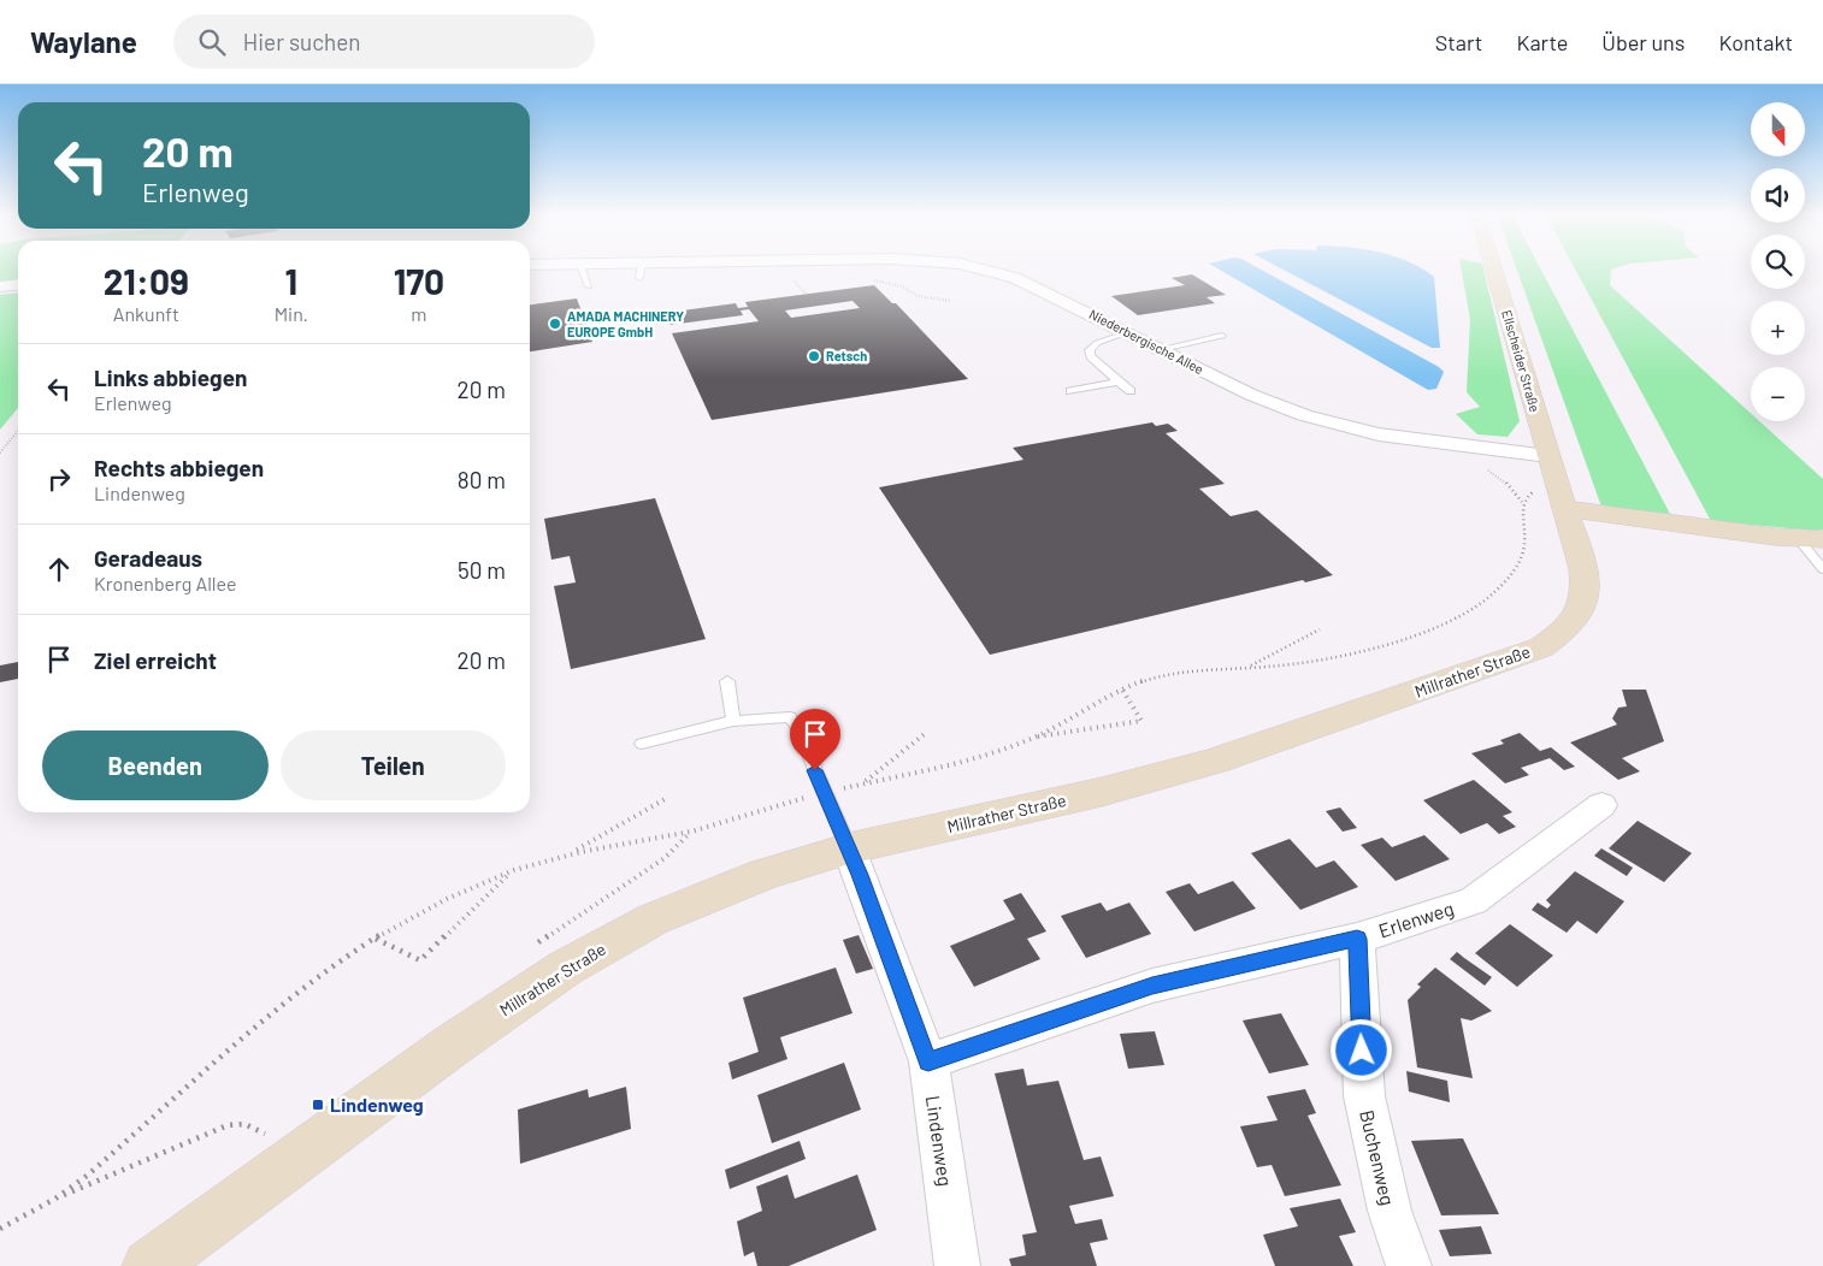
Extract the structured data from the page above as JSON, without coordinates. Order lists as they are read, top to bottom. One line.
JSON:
{"streets":{"main road":["Ellscheider Straße","Millrather Straße"],"street":["Niederbergische Allee","Erlenweg","Lindenweg","Buchenweg"]},"crossings":[["Niederbergische Allee","Ellscheider Straße"],["Ellscheider Straße","Millrather Straße"],["Millrather Straße","Lindenweg"],["Erlenweg","Lindenweg"],["Erlenweg","Buchenweg"]],"places":{"other":["AMADA MACHINERY EUROPE GmbH","Retsch"],"transit":["Lindenweg"]},"north":"bottom","page":{"header":"Waylane","search":"Hier suchen","nav":["Start","Karte","Über uns","Kontakt"],"map_buttons":["+","−"],"turn":["20 m","Erlenweg"],"eta":["21:09","Ankunft","1","Min.","170","m"],"list":[{"name":"Links abbiegen","note":"Erlenweg","value":"20 m"},{"name":"Rechts abbiegen","note":"Lindenweg","value":"80 m"},{"name":"Geradeaus","note":"Kronenberg Allee","value":"50 m"},{"name":"Ziel erreicht","value":"20 m"}],"buttons":["Beenden","Teilen"]}}
